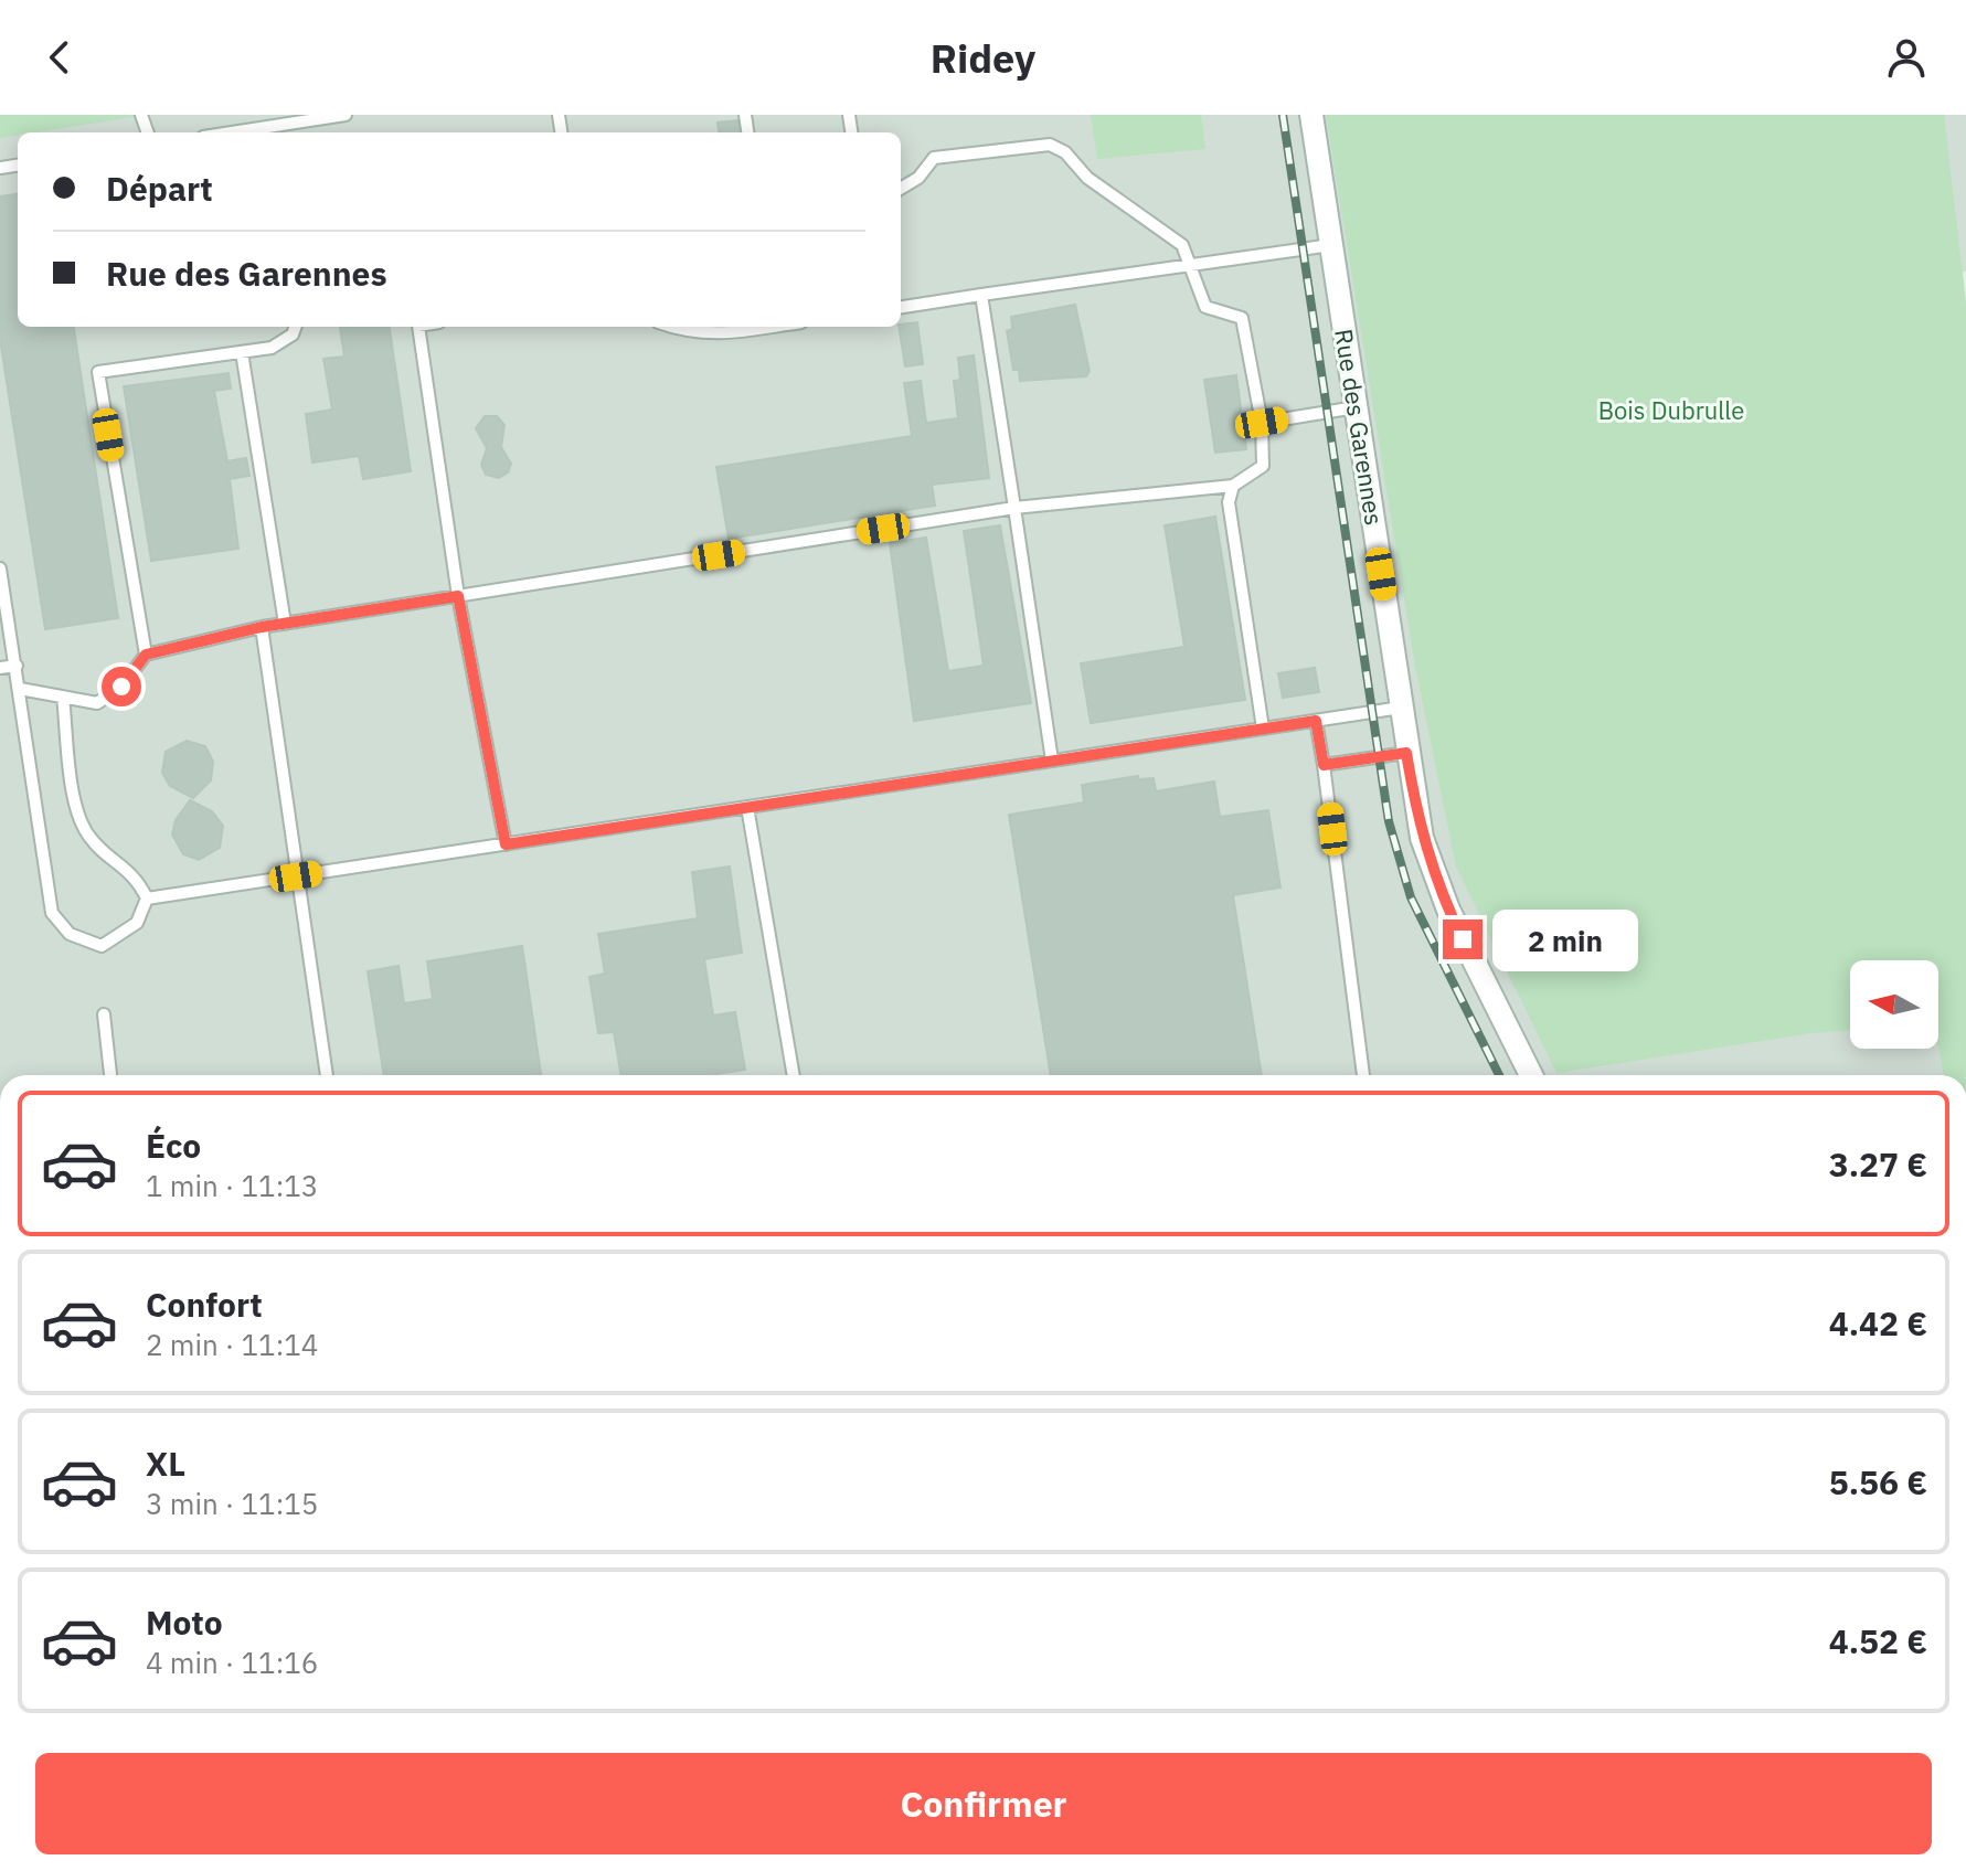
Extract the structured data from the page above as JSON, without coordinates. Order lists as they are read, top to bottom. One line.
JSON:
{"streets":{"street":["Rue des Garennes"]},"parks":["Bois Dubrulle"],"north":"left","page":{"header":"Ridey","banner":["Départ","Rue des Garennes"],"bubble":"2 min","list":[{"name":"Éco","note":"1 min · 11:13","value":"3.27 €"},{"name":"Confort","note":"2 min · 11:14","value":"4.42 €"},{"name":"XL","note":"3 min · 11:15","value":"5.56 €"},{"name":"Moto","note":"4 min · 11:16","value":"4.52 €"}],"buttons":"Confirmer"}}
